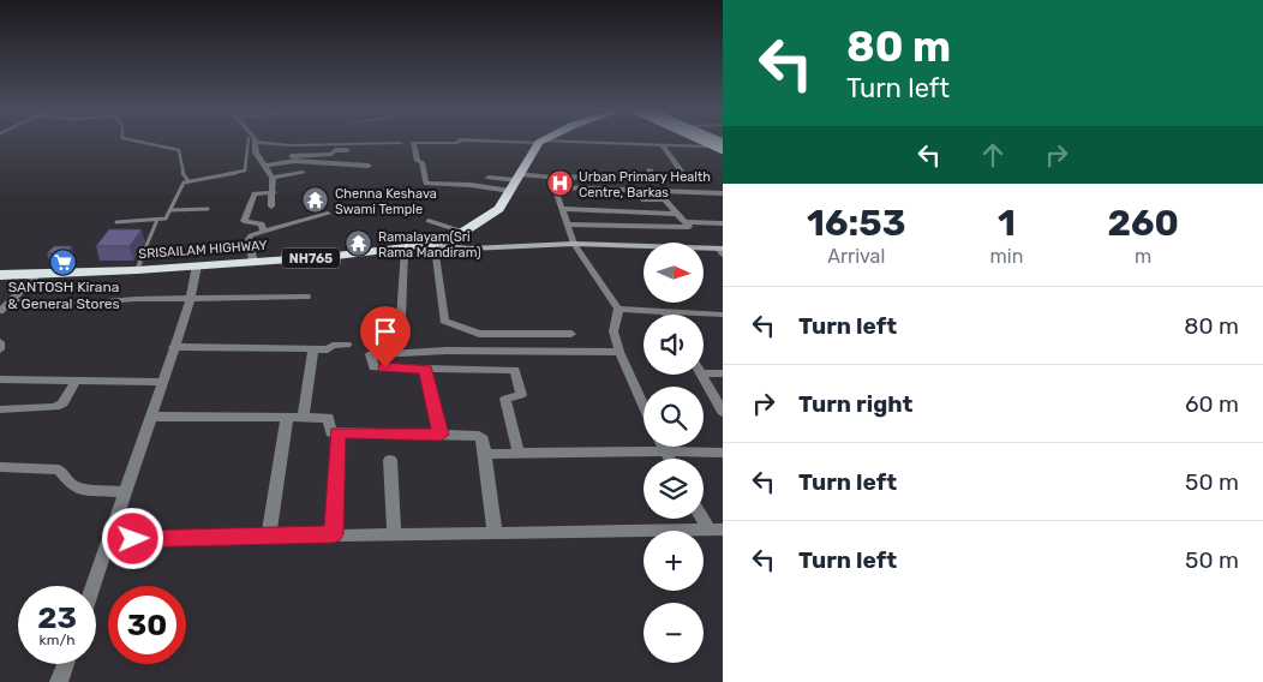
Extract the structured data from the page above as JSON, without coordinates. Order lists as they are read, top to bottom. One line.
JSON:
{"streets":{"highway":["SRISAILAM HIGHWAY","NH765"]},"places":{"hospital":["Urban Primary Health Centre, Barkas"],"temple":["Chenna Keshava Swami Temple","Ramalayam(Sri Rama Mandiram)"],"supermarket":["SANTOSH Kirana & General Stores"]},"north":"right","page":{"turn":["80 m","Turn left"],"eta":["16:53","Arrival","1","min","260","m"],"map_buttons":["+","−"],"list":[{"name":"Turn left","value":"80 m"},{"name":"Turn right","value":"60 m"},{"name":"Turn left","value":"50 m"},{"name":"Turn left","value":"50 m"}],"speed":"23 km/h","limit":"30"}}
